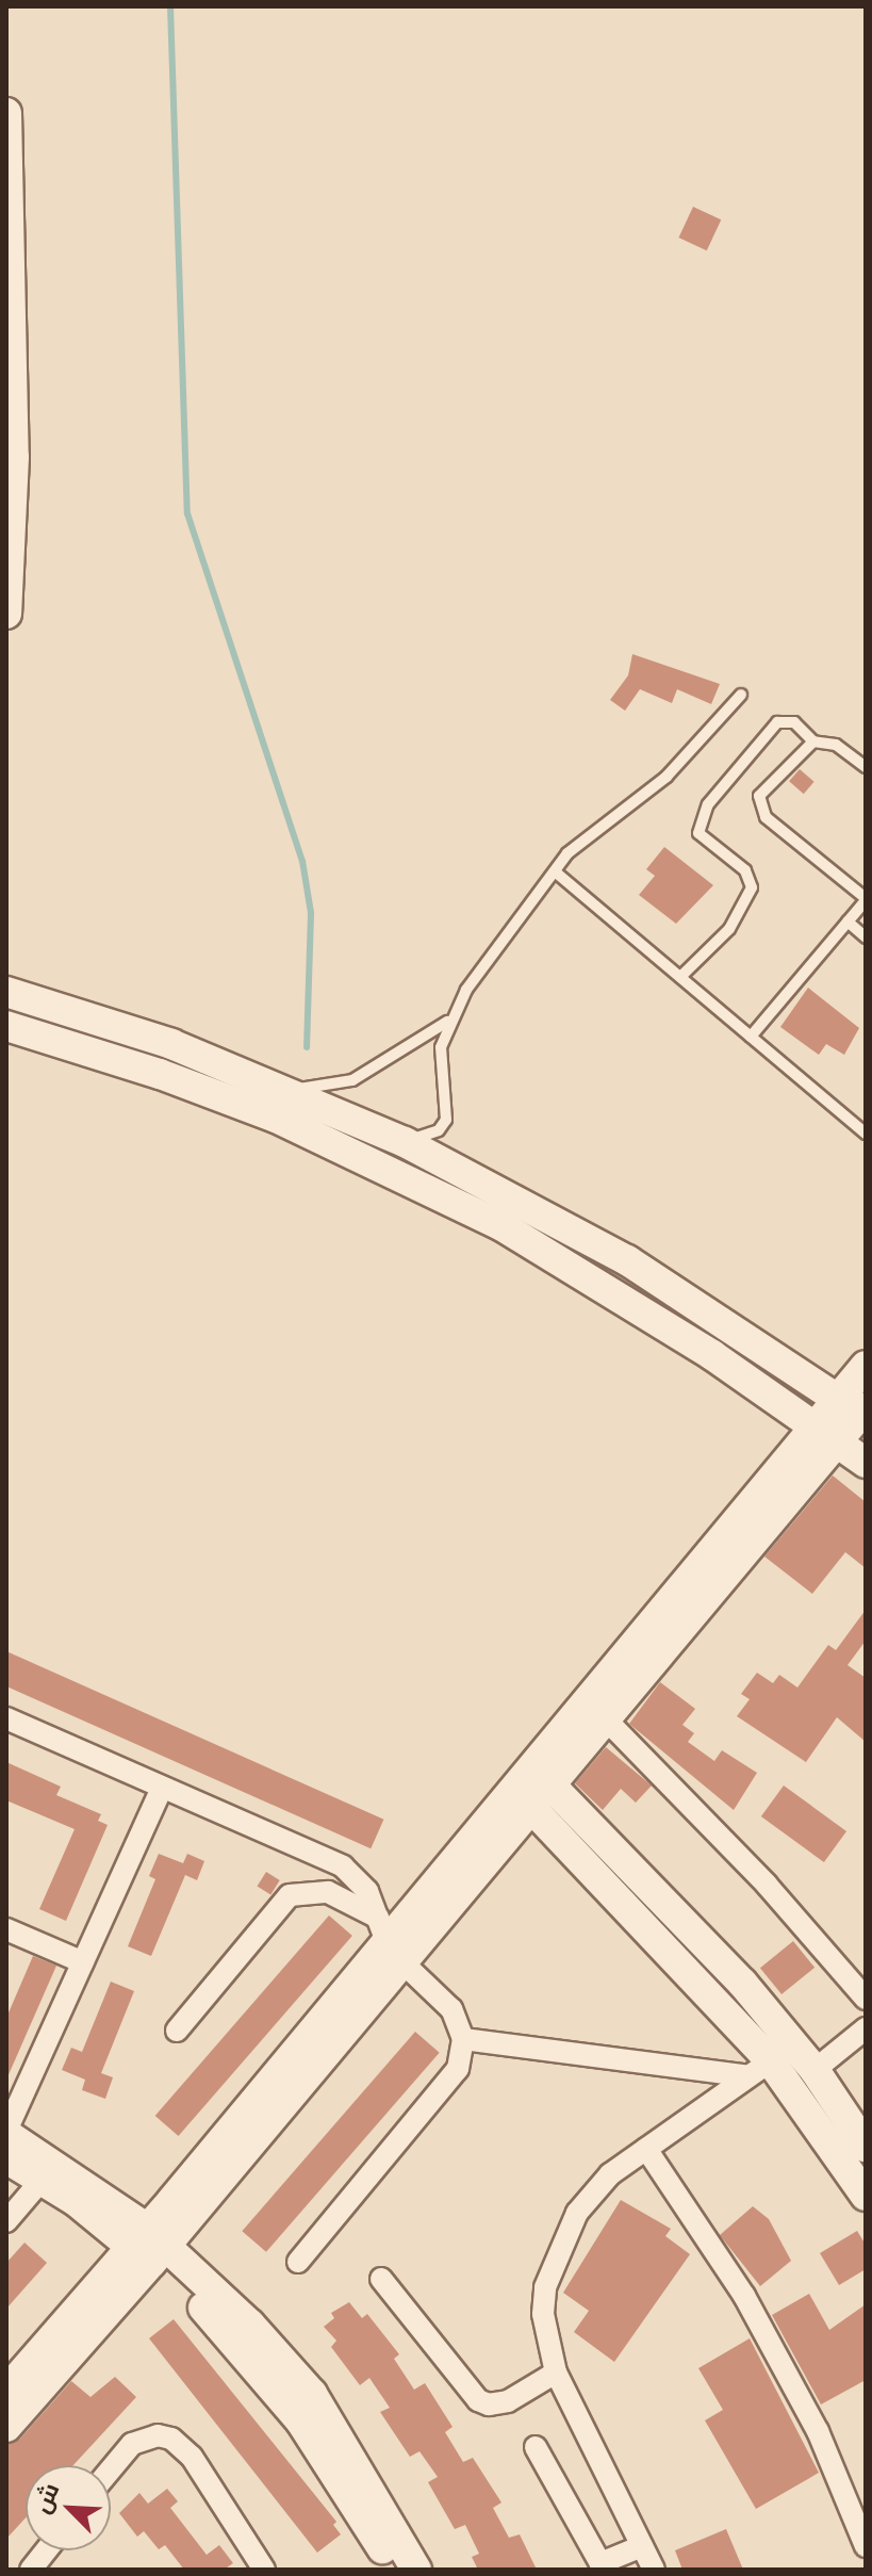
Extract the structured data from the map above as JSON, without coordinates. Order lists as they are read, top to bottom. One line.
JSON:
{"north":"top left"}
